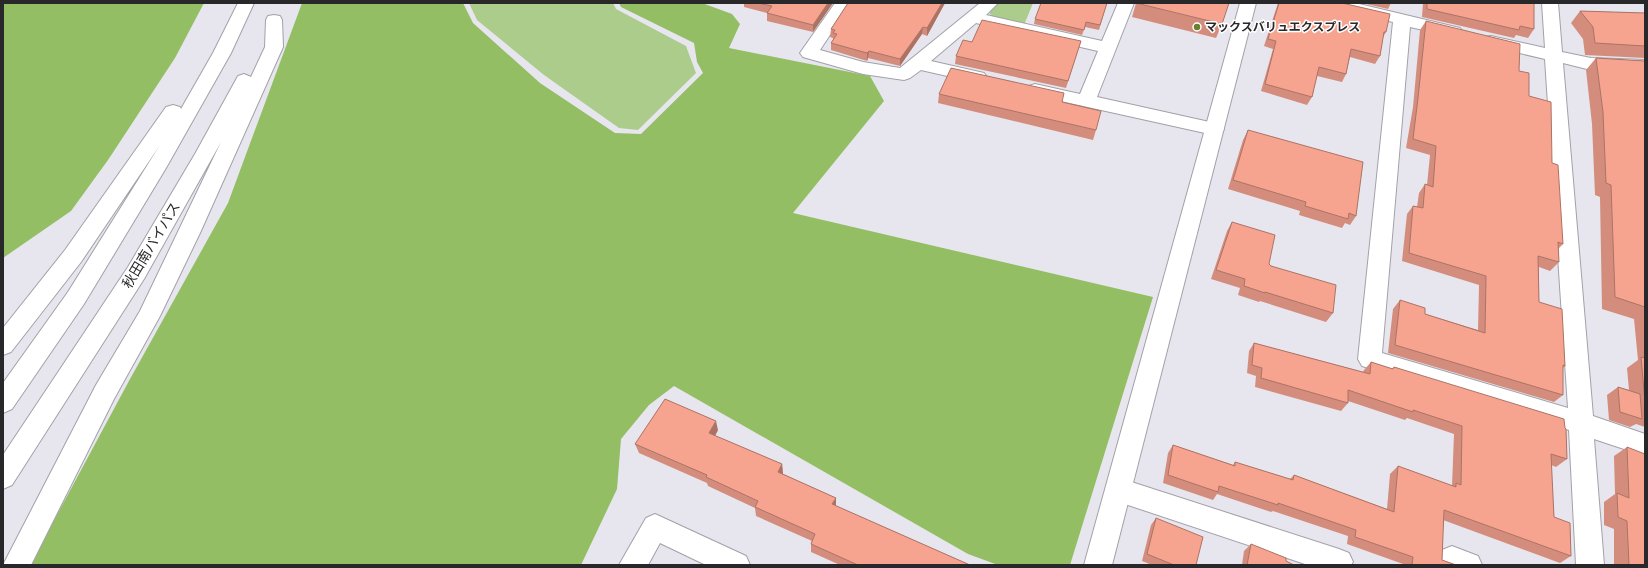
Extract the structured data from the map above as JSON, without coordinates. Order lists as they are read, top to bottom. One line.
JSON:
{"streets":{"main road":["秋田南バイパス"]},"places":["マックスバリュエクスプレス"]}
